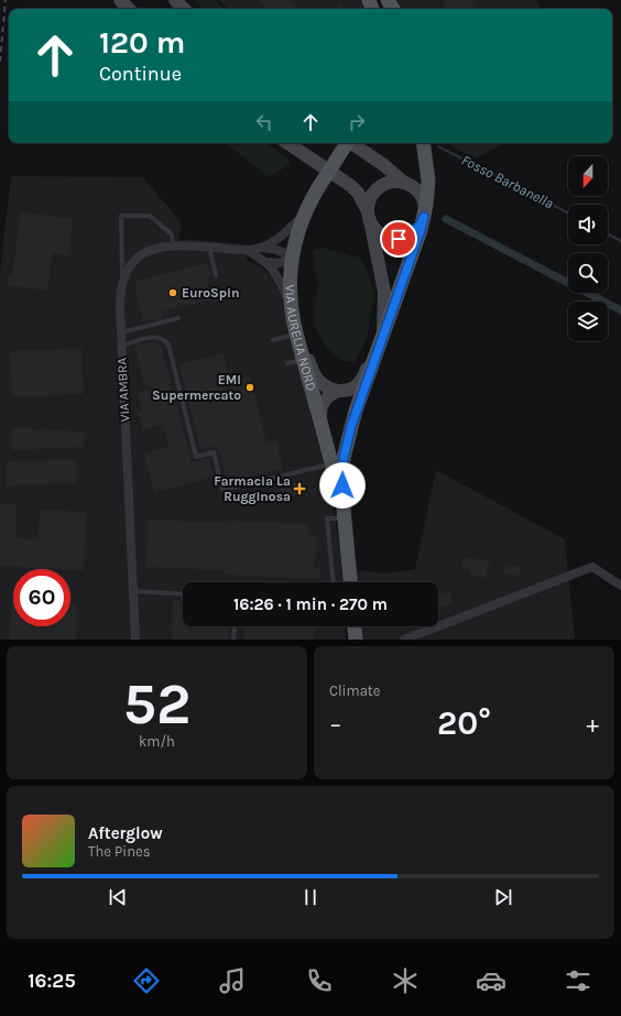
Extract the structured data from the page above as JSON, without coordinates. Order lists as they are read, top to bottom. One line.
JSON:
{"streets":{"main road":["VIA AURELIA NORD"],"street":["VIA AMBRA"]},"water":["Fosso Barbanella"],"places":{"other":["EuroSpin","EMI Supermercato"],"health":["Farmacia La Rugginosa"]},"north":"bottom","page":{"turn":["120 m","Continue"],"limit":"60","trip":"16:26 · 1 min · 270 m","tile":[["52","km/h"],"Climate"],"heat":["−","20°","+"],"song":["Afterglow","The Pines"],"tabs":"16:25"}}
